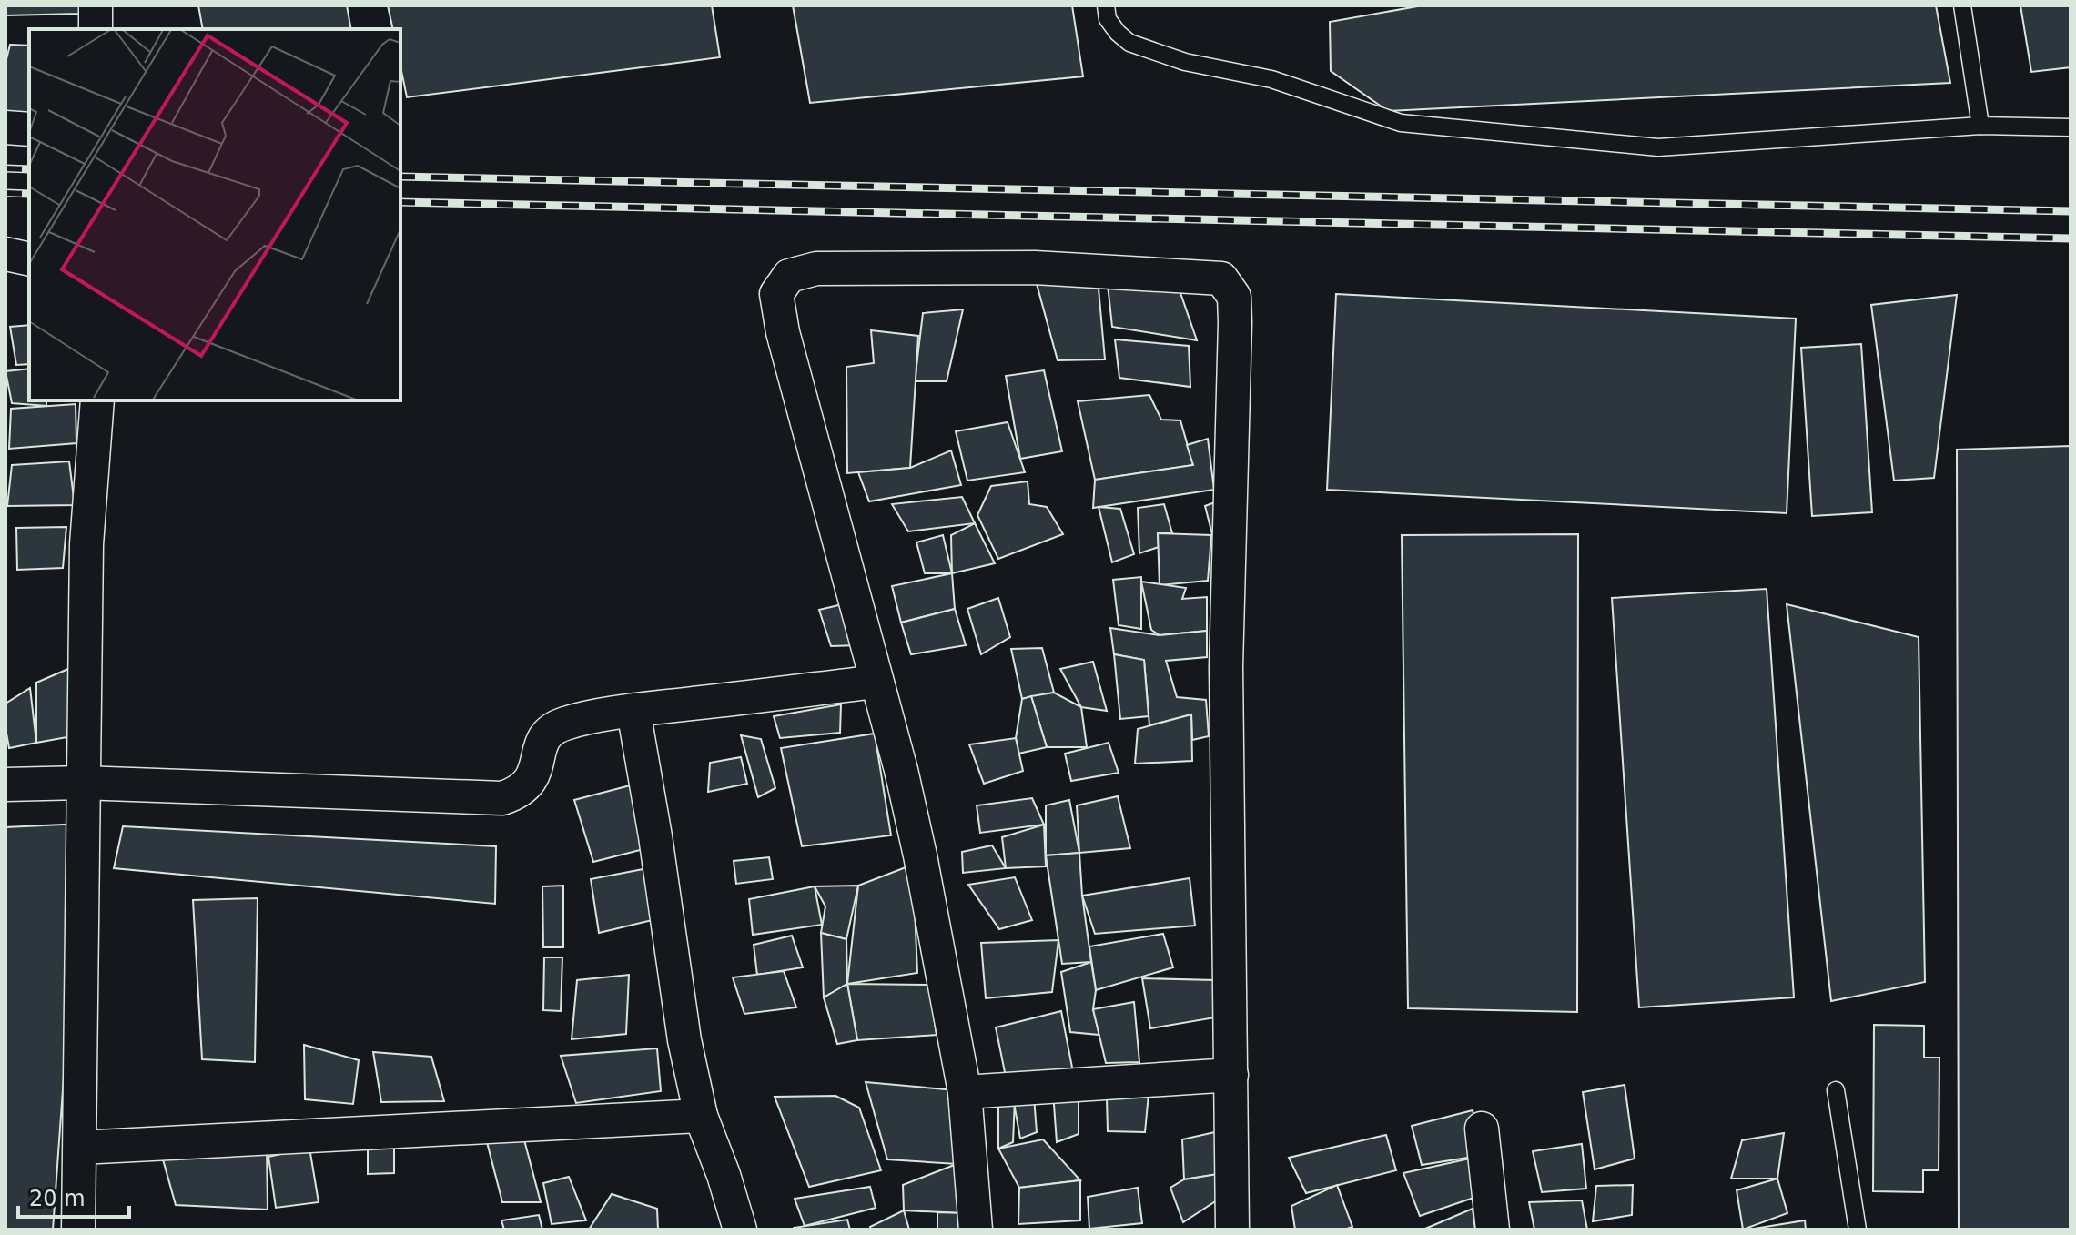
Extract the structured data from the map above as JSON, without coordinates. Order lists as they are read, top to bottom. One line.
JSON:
{"scale_bar":"20 m"}
